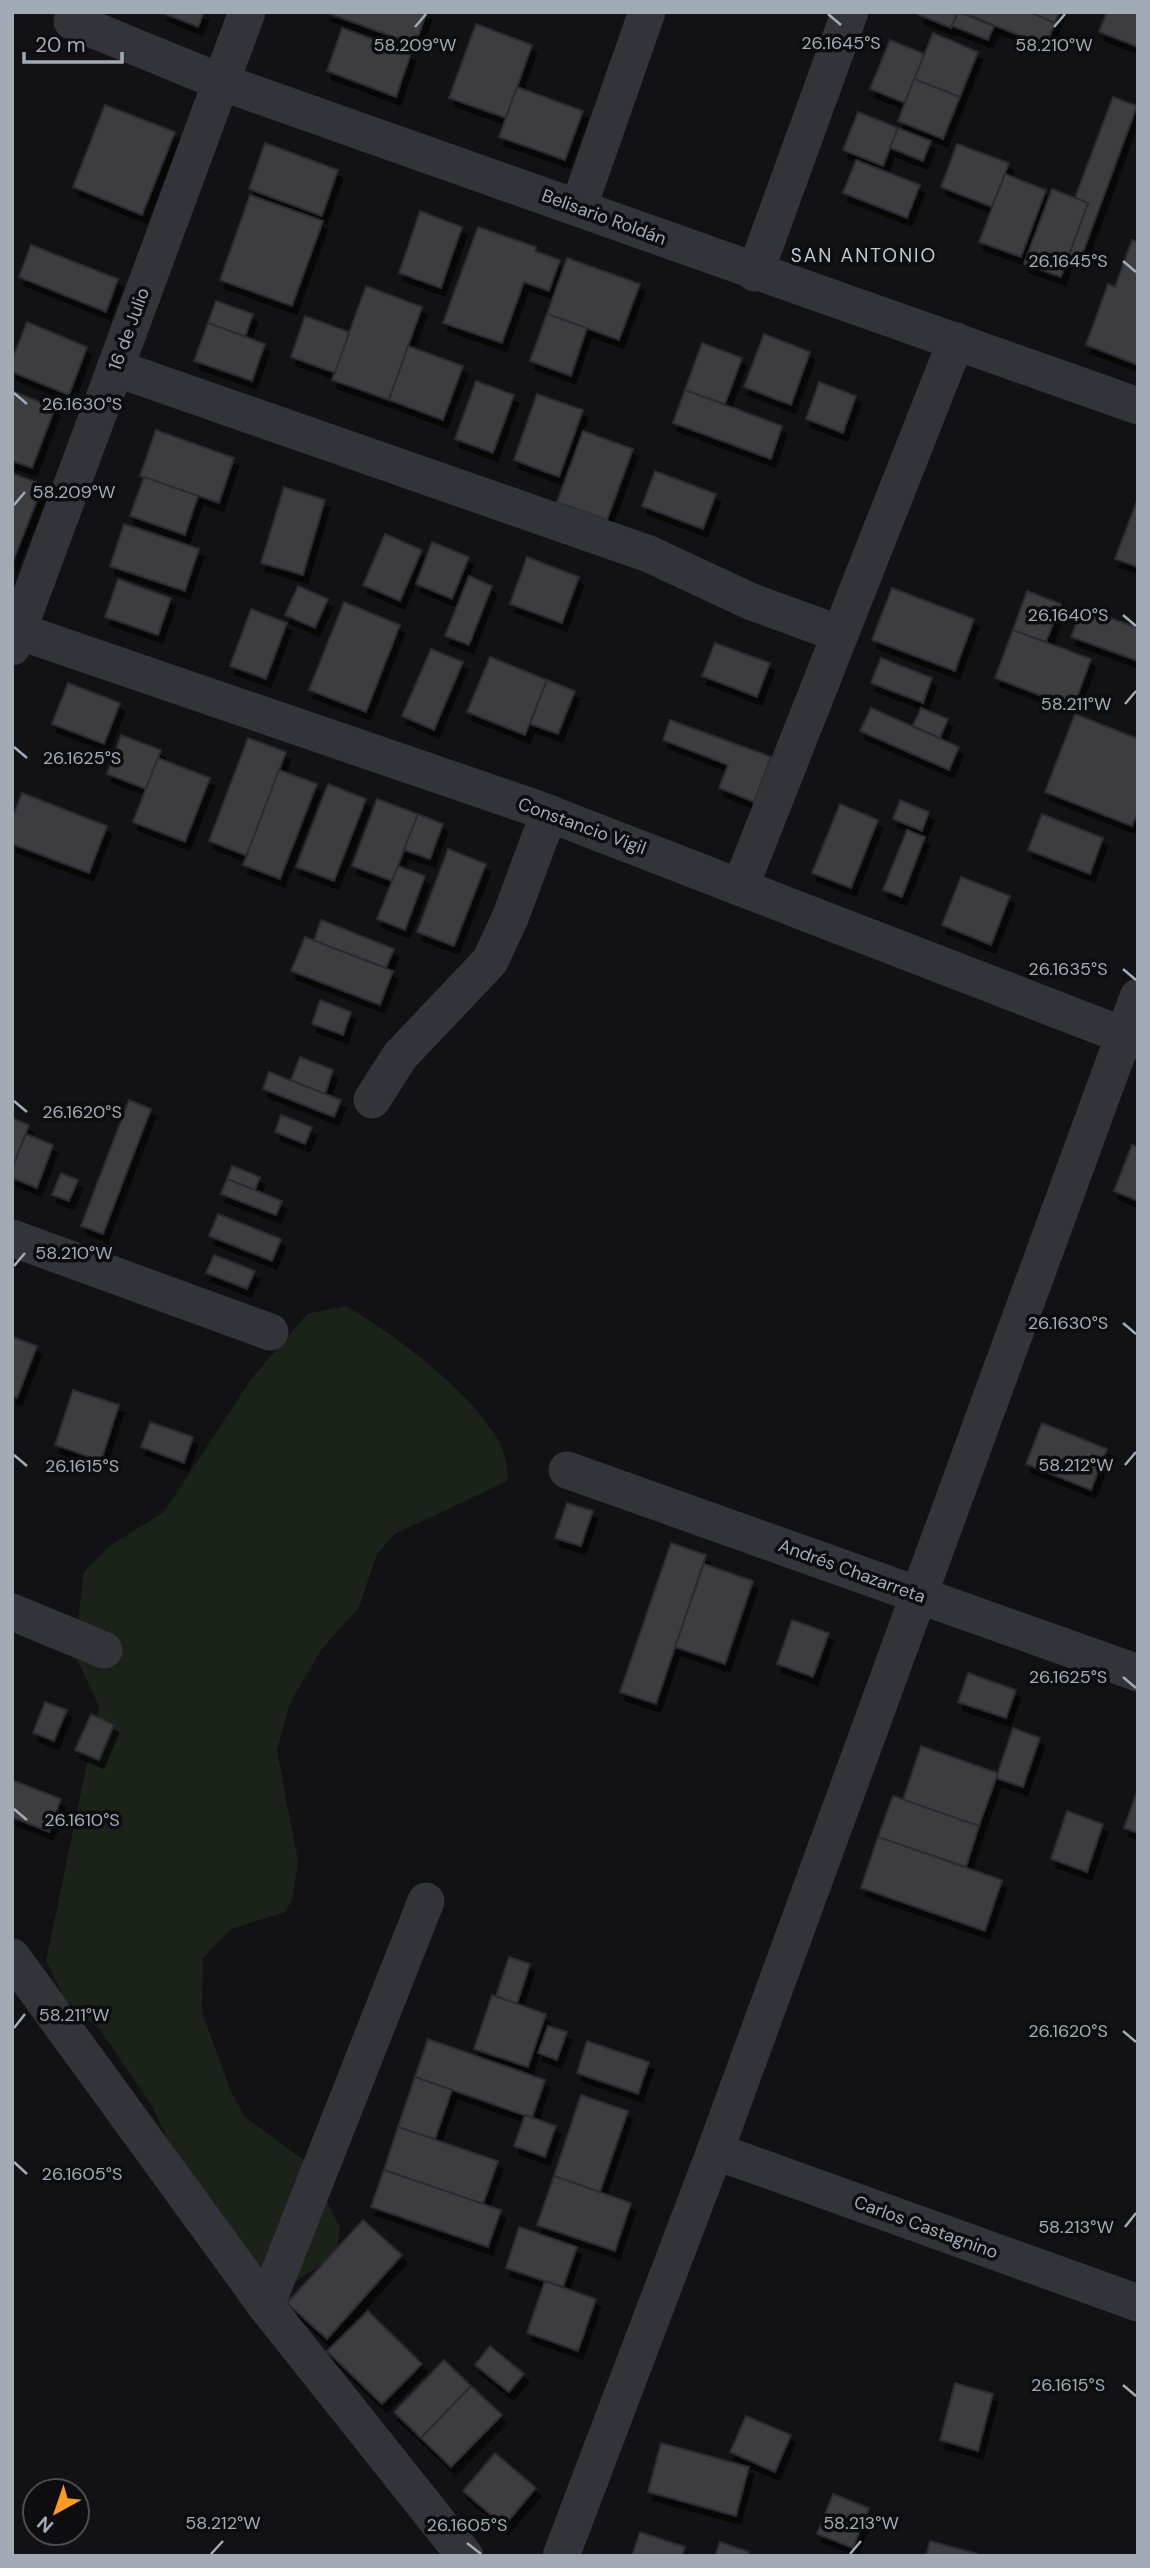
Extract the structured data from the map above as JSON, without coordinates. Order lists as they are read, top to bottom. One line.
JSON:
{"streets":{"street":["Belisario Roldán","16 de Julio","Constancio Vigil","Andrés Chazarreta","Carlos Castagnino"]},"crossings":[["Belisario Roldán","16 de Julio"],["16 de Julio","Constancio Vigil"]],"districts":["SAN ANTONIO"],"scale_bar":"20 m","north":"bottom left","coordinates":["26.1645°S","58.209°W","58.210°W","26.1630°S","26.1640°S","58.211°W","26.1625°S","26.1635°S","26.1620°S","58.212°W","26.1615°S","26.1610°S","26.1605°S","58.213°W"]}
